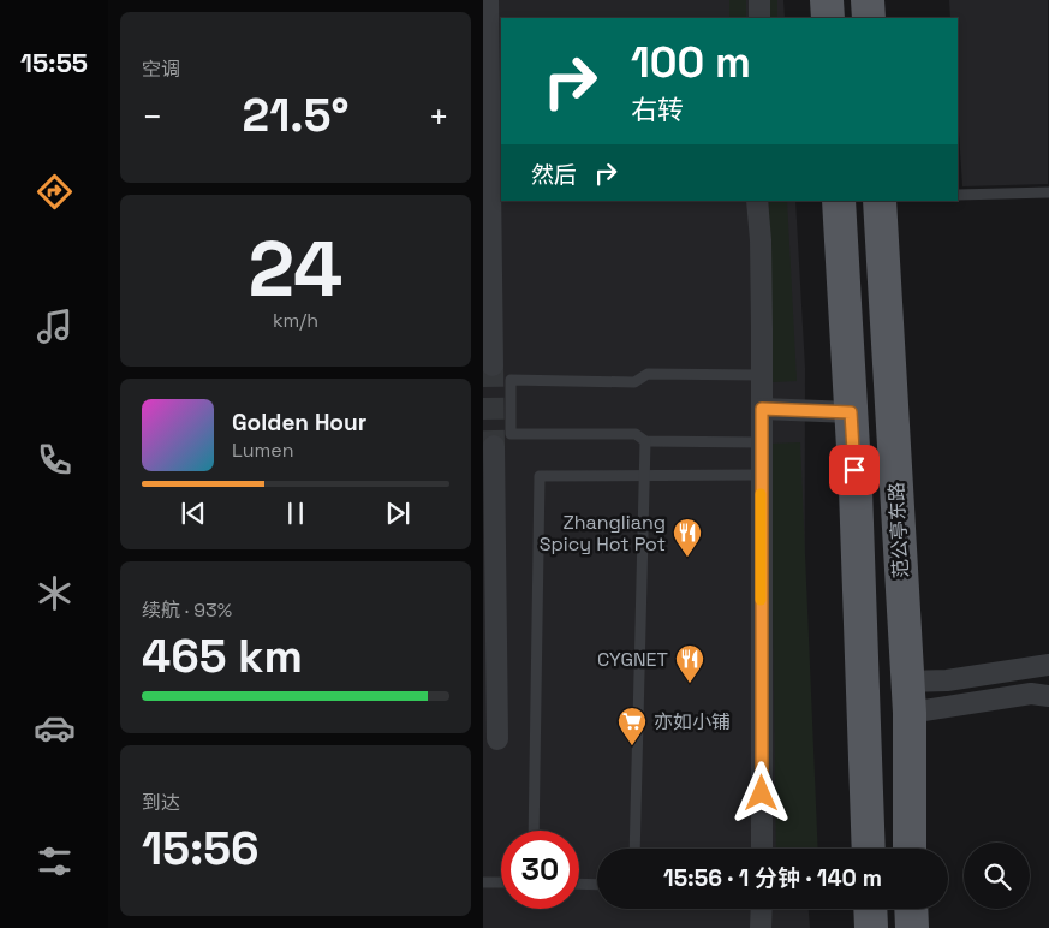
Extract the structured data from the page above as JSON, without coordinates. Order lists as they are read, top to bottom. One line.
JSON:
{"streets":{"main road":["范公亭东路"]},"places":{"restaurant":["Zhangliang Spicy Hot Pot","CYGNET"],"supermarket":["亦如小铺"]},"page":{"tabs":"15:55","tile":["空调",["24","km/h"],["续航 · 93%","465 km"],["到达","15:56"]],"turn":["100 m","右转"],"heat":["−","21.5°","+"],"then":"然后","song":["Golden Hour","Lumen"],"limit":"30","trip":"15:56 · 1 分钟 · 140 m"}}
